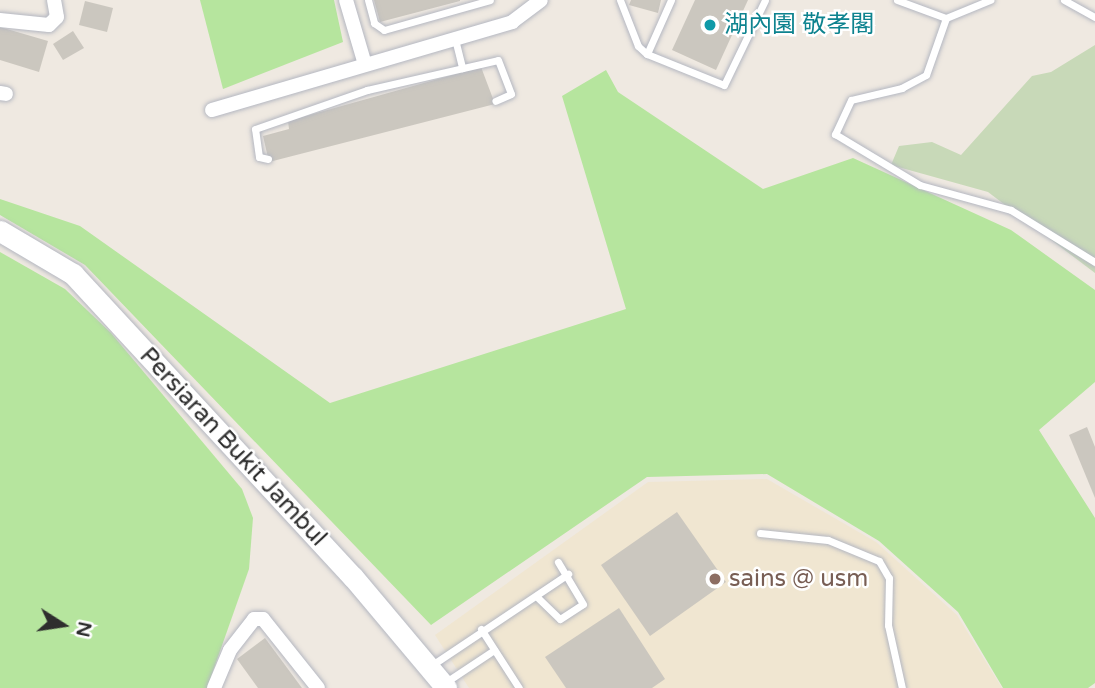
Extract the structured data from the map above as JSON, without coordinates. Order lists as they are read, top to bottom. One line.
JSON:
{"streets":{"street":["Persiaran Bukit Jambul"]},"places":["湖內園 敬孝閣","sains @ usm"],"north":"right"}
